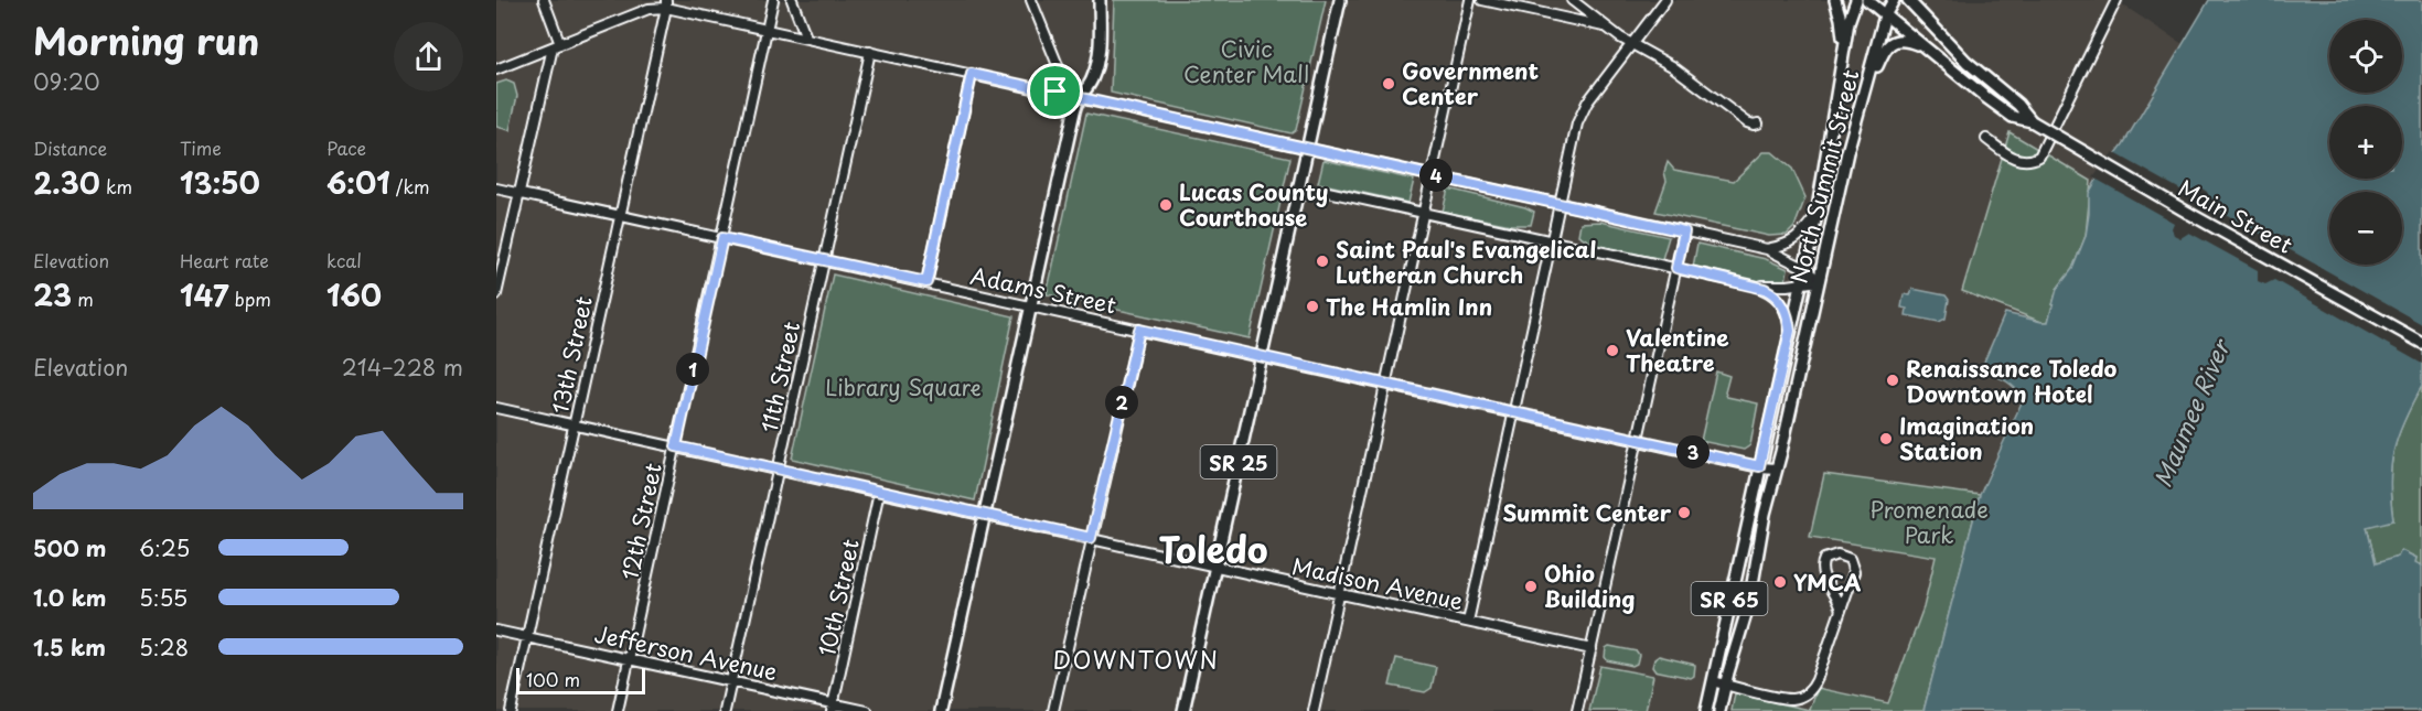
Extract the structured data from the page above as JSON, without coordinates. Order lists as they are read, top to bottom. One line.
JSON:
{"streets":{"main road":["North Summit Street","Main Street","SR 25","SR 65"],"street":["Adams Street","13th Street","11th Street","12th Street","Madison Avenue","10th Street","Jefferson Avenue"]},"crossings":[["North Summit Street","Adams Street"],["Adams Street","13th Street"],["Adams Street","11th Street"],["Adams Street","SR 25"],["Adams Street","12th Street"],["13th Street","Madison Avenue"],["13th Street","Jefferson Avenue"],["11th Street","Madison Avenue"],["11th Street","Jefferson Avenue"],["SR 25","Madison Avenue"],["12th Street","Madison Avenue"],["12th Street","Jefferson Avenue"],["Madison Avenue","10th Street"],["10th Street","Jefferson Avenue"]],"districts":["Toledo","DOWNTOWN"],"water":["Maumee River"],"parks":["Civic Center Mall","Library Square","Promenade Park"],"places":["Government Center","Lucas County Courthouse","Saint Paul's Evangelical Lutheran Church","The Hamlin Inn","Valentine Theatre","Renaissance Toledo Downtown Hotel","Imagination Station","Summit Center","YMCA","Ohio Building"],"scale_bar":"100 m","page":{"heading":["Morning run","09:20"],"map_buttons":["+","−"],"stats":[["Distance","2.30 km"],["Time","13:50"],["Pace","6:01 /km"],["Elevation","23 m"],["Heart rate","147 bpm"],["kcal","160"]],"pins":["4","1","2","3"],"chart":["Elevation","214–228 m"],"list":[{"name":"500 m","note":"6:25"},{"name":"1.0 km","note":"5:55"},{"name":"1.5 km","note":"5:28"}],"scale":"100 m"}}
